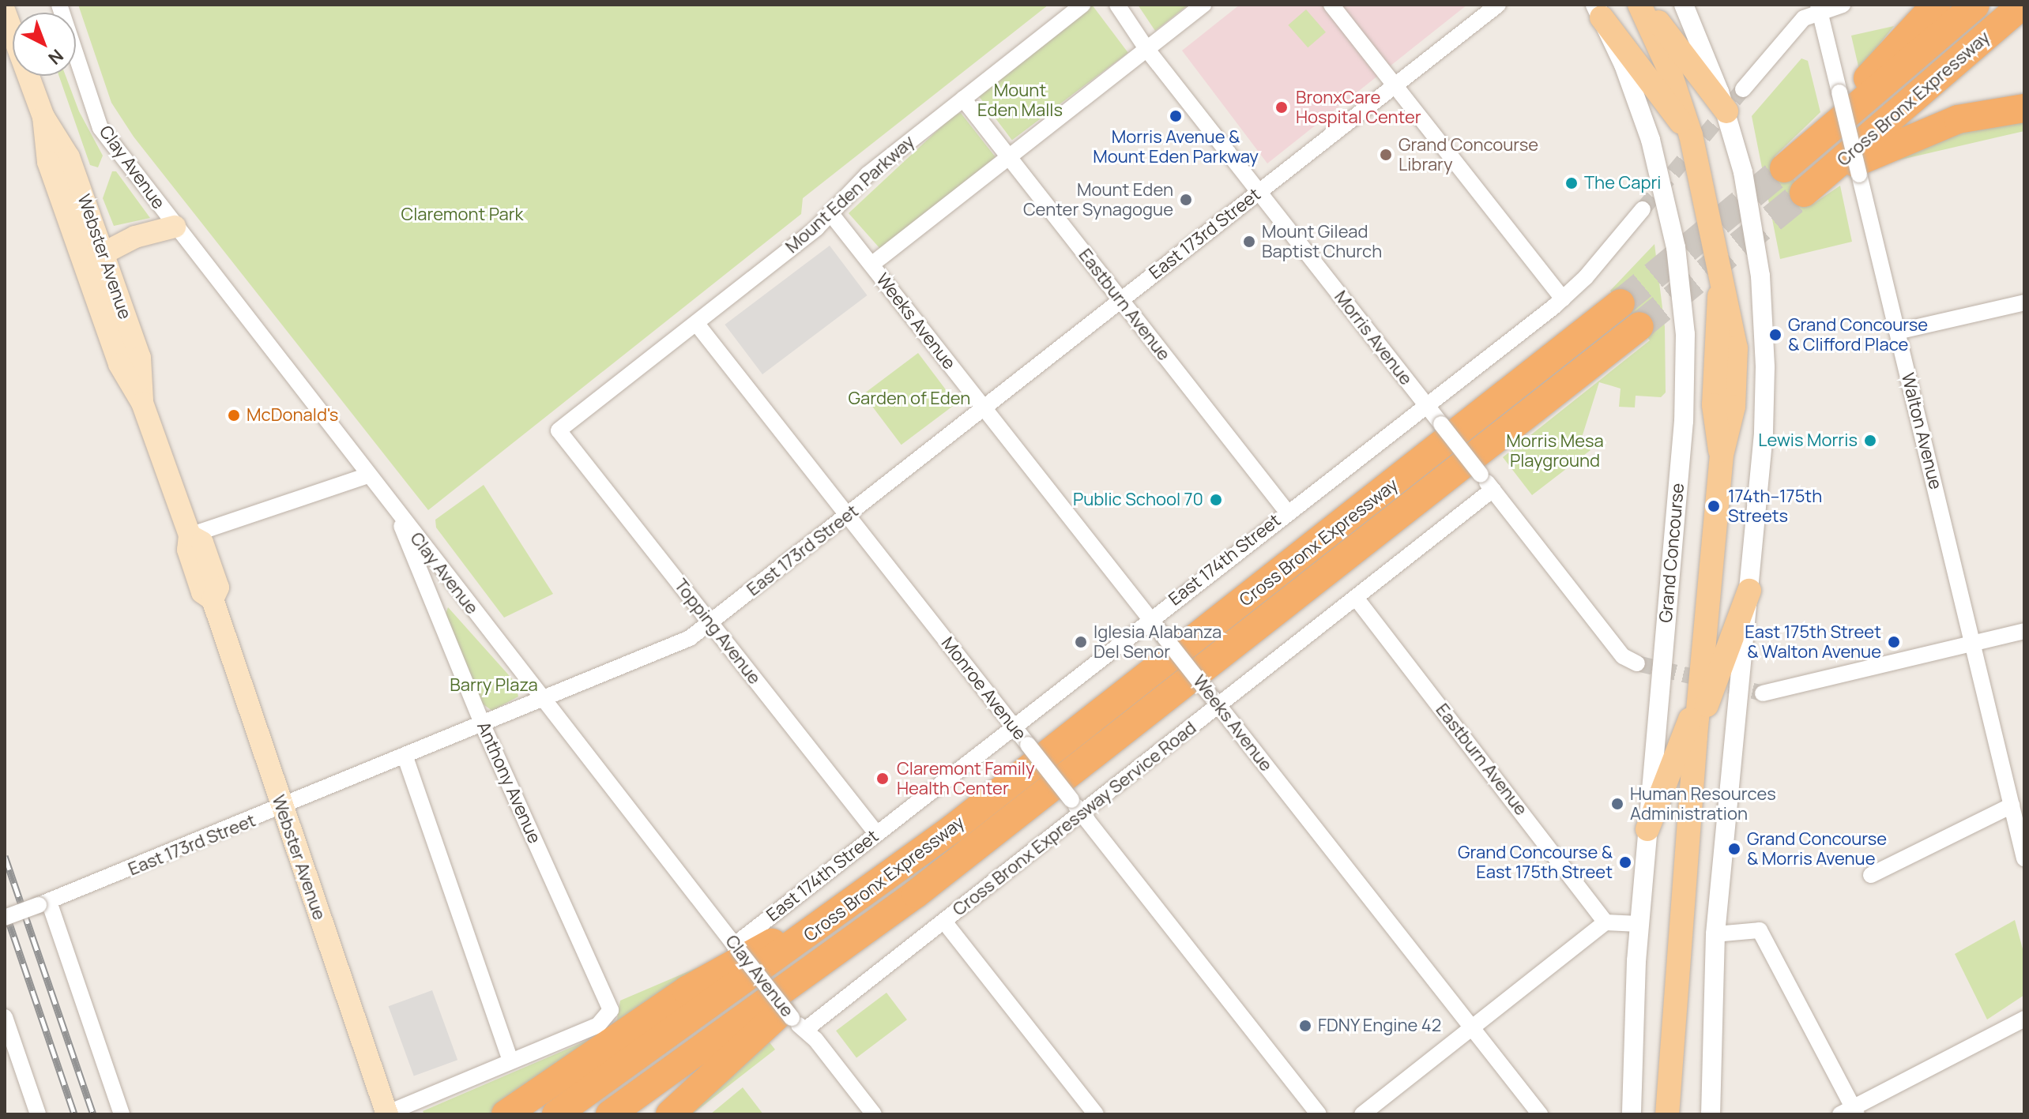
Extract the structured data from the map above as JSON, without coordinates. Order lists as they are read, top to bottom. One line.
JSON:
{"streets":{"highway":["Cross Bronx Expressway"],"main road":["Webster Avenue"],"street":["Clay Avenue","Mount Eden Parkway","East 173rd Street","Eastburn Avenue","Weeks Avenue","Morris Avenue","Walton Avenue","Grand Concourse","East 174th Street","Topping Avenue","Monroe Avenue","Anthony Avenue","Cross Bronx Expressway Service Road"]},"crossings":[["Cross Bronx Expressway","Walton Avenue"],["Clay Avenue","East 173rd Street"],["Clay Avenue","East 174th Street"],["Clay Avenue","Anthony Avenue"],["Clay Avenue","Cross Bronx Expressway Service Road"],["Mount Eden Parkway","Eastburn Avenue"],["Mount Eden Parkway","Weeks Avenue"],["Mount Eden Parkway","Topping Avenue"],["Mount Eden Parkway","Monroe Avenue"],["East 173rd Street","Webster Avenue"],["East 173rd Street","Eastburn Avenue"],["East 173rd Street","Weeks Avenue"],["East 173rd Street","Morris Avenue"],["East 173rd Street","Topping Avenue"],["East 173rd Street","Monroe Avenue"],["East 173rd Street","Anthony Avenue"],["Eastburn Avenue","East 174th Street"],["Eastburn Avenue","Cross Bronx Expressway Service Road"],["Weeks Avenue","East 174th Street"],["Weeks Avenue","Cross Bronx Expressway Service Road"],["Morris Avenue","East 174th Street"],["Morris Avenue","Cross Bronx Expressway Service Road"],["East 174th Street","Topping Avenue"],["East 174th Street","Monroe Avenue"],["Monroe Avenue","Cross Bronx Expressway Service Road"]],"parks":["Mount Eden Malls","Claremont Park","Garden of Eden","Morris Mesa Playground","Barry Plaza"],"places":["BronxCare Hospital Center","Morris Avenue & Mount Eden Parkway","Grand Concourse Library","The Capri","Mount Eden Center Synagogue","Mount Gilead Baptist Church","Grand Concourse & Clifford Place","McDonald's","Lewis Morris","Public School 70","174th–175th Streets","Iglesia Alabanza Del Senor","East 175th Street & Walton Avenue","Claremont Family Health Center","Human Resources Administration","Grand Concourse & Morris Avenue","Grand Concourse & East 175th Street","FDNY Engine 42"],"north":"bottom right"}
